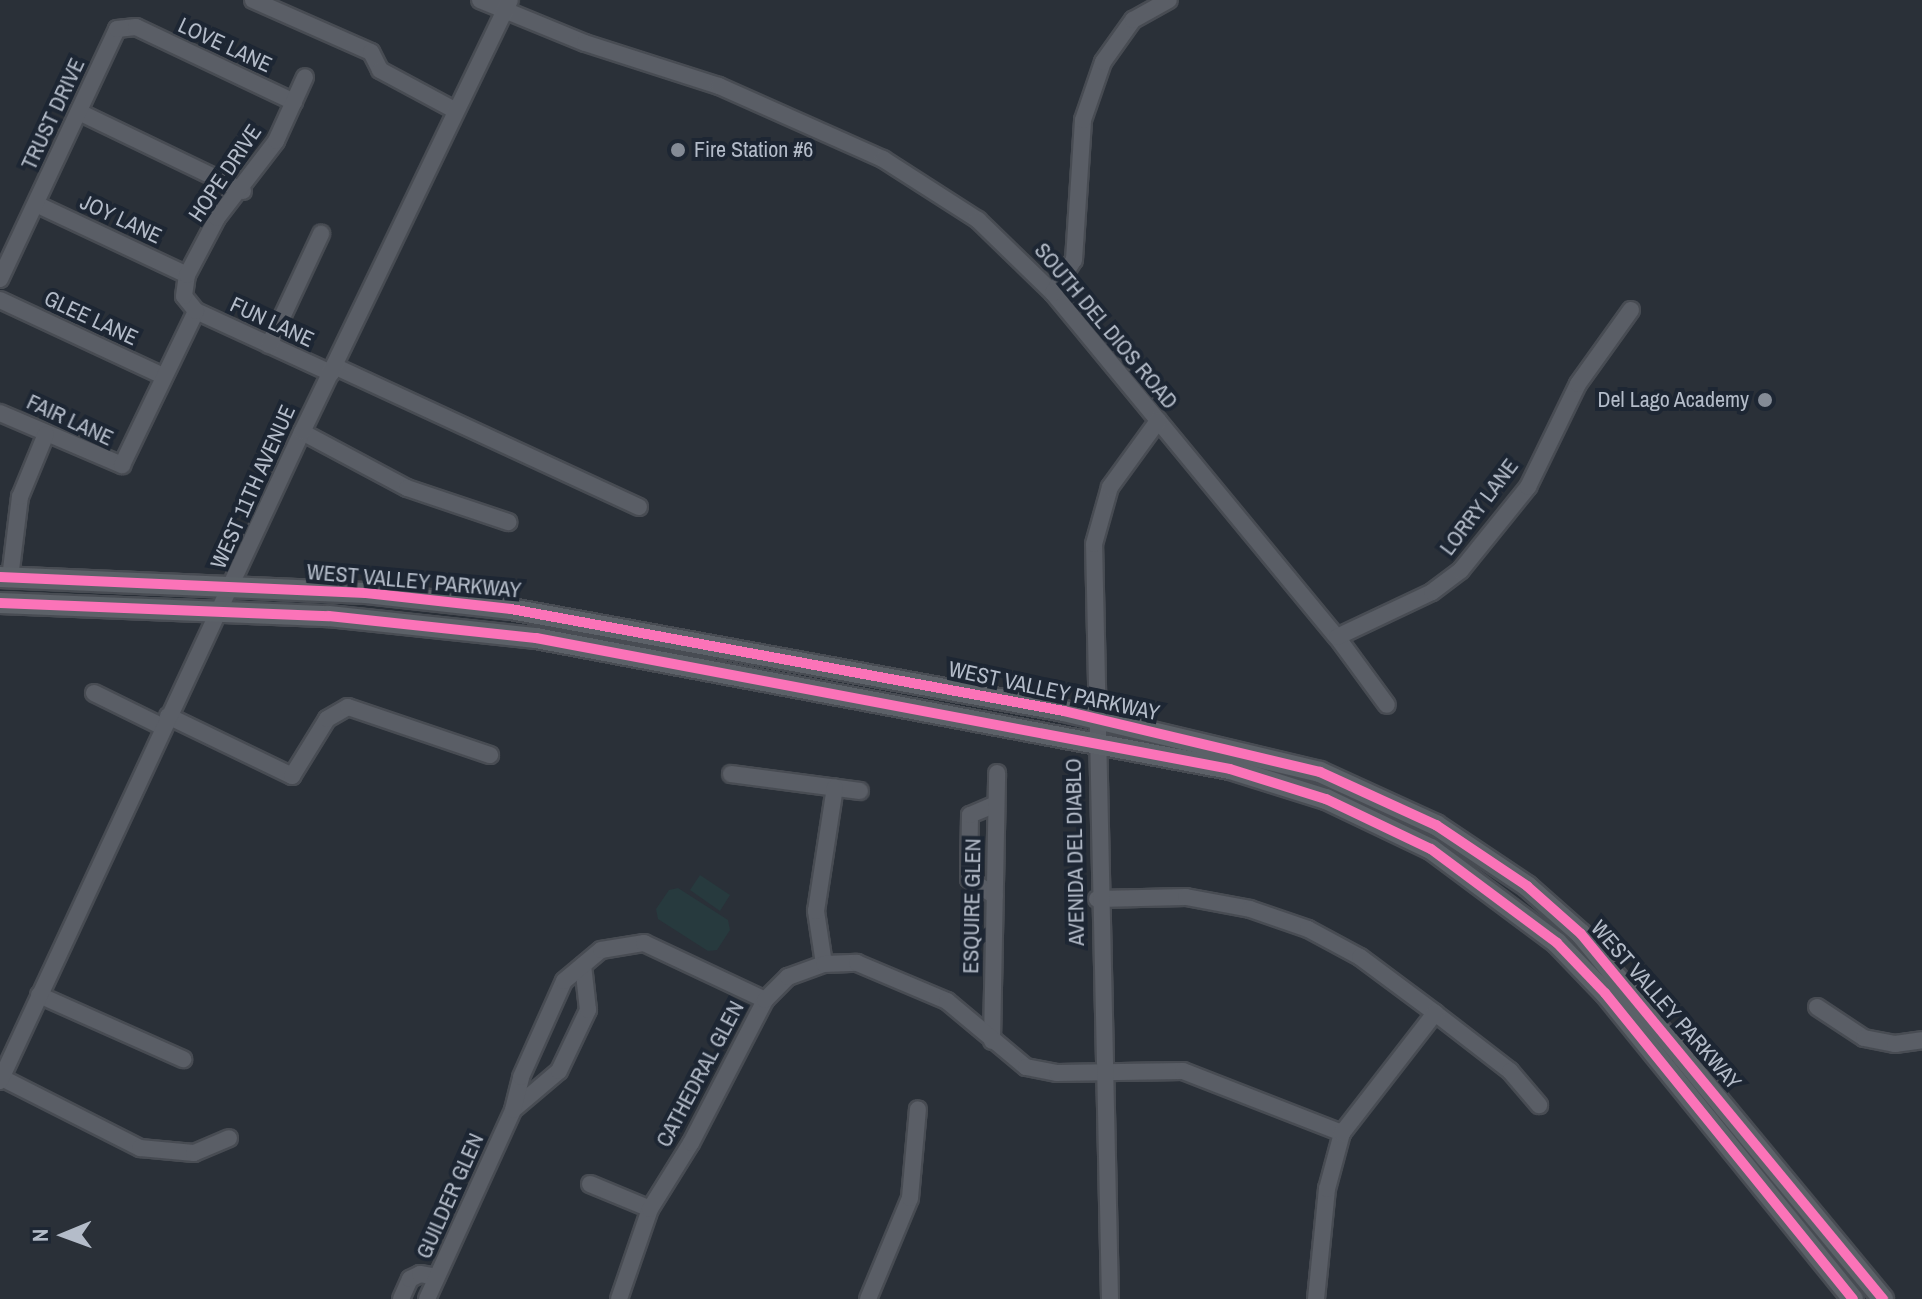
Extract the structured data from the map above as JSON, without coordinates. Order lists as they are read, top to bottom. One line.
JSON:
{"streets":{"main road":["WEST VALLEY PARKWAY"],"street":["LOVE LANE","TRUST DRIVE","HOPE DRIVE","JOY LANE","GLEE LANE","FUN LANE","SOUTH DEL DIOS ROAD","FAIR LANE","WEST 11TH AVENUE","LORRY LANE","AVENIDA DEL DIABLO","ESQUIRE GLEN","CATHEDRAL GLEN","GUILDER GLEN"]},"crossings":[["LOVE LANE","TRUST DRIVE"],["LOVE LANE","HOPE DRIVE"],["TRUST DRIVE","JOY LANE"],["HOPE DRIVE","JOY LANE"],["GLEE LANE","FAIR LANE"],["FUN LANE","WEST 11TH AVENUE"],["SOUTH DEL DIOS ROAD","WEST 11TH AVENUE"],["SOUTH DEL DIOS ROAD","LORRY LANE"],["SOUTH DEL DIOS ROAD","AVENIDA DEL DIABLO"],["WEST 11TH AVENUE","WEST VALLEY PARKWAY"],["WEST VALLEY PARKWAY","AVENIDA DEL DIABLO"],["AVENIDA DEL DIABLO","CATHEDRAL GLEN"],["ESQUIRE GLEN","CATHEDRAL GLEN"],["CATHEDRAL GLEN","GUILDER GLEN"]],"places":["Fire Station #6","Del Lago Academy"],"north":"left"}
